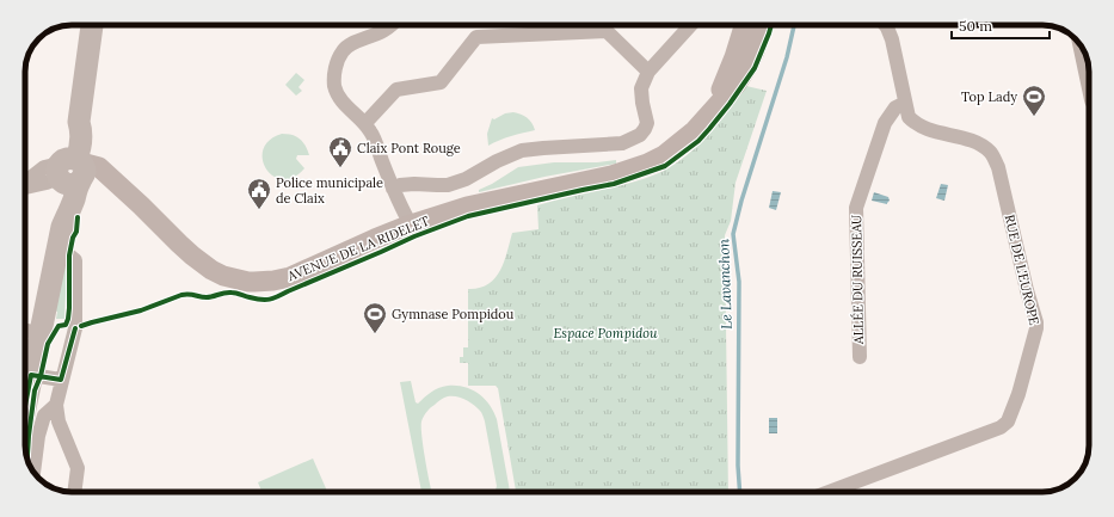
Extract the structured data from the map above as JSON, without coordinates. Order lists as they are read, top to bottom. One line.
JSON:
{"streets":{"main road":["AVENUE DE LA RIDELET"],"street":["RUE DE L'EUROPE","ALLÉE DU RUISSEAU"]},"crossings":[["RUE DE L'EUROPE","ALLÉE DU RUISSEAU"]],"water":["Le Lavanchon"],"parks":["Espace Pompidou"],"places":{"sports":["Top Lady","Gymnase Pompidou"],"public building":["Claix Pont Rouge","Police municipale de Claix"]},"scale_bar":"50 m"}
